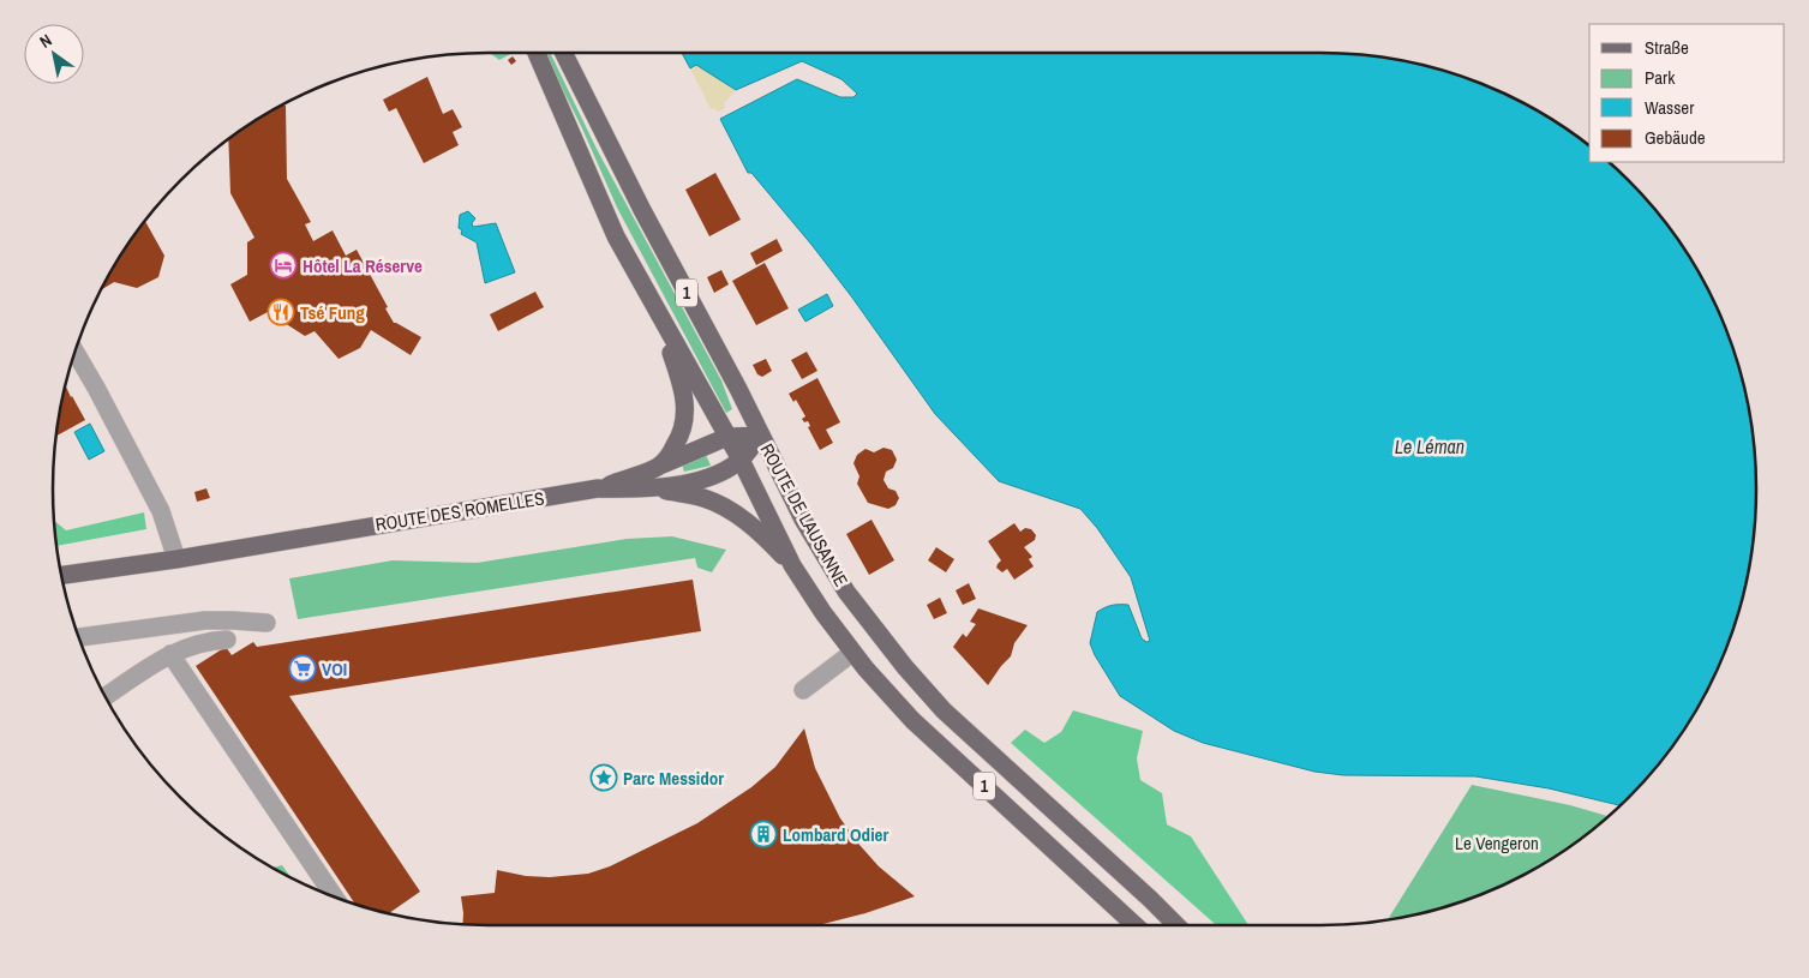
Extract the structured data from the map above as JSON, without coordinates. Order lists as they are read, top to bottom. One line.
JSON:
{"streets":{"main road":["1","ROUTE DES ROMELLES","ROUTE DE LAUSANNE"]},"crossings":[["ROUTE DES ROMELLES","ROUTE DE LAUSANNE"]],"water":["Le Léman"],"parks":["Le Vengeron"],"places":{"hotel":["Hôtel La Réserve"],"restaurant":["Tsé Fung"],"supermarket":["VOI"],"place":["Parc Messidor"],"building":["Lombard Odier"]},"legend":["Straße","Park","Wasser","Gebäude"],"north":"top left"}
